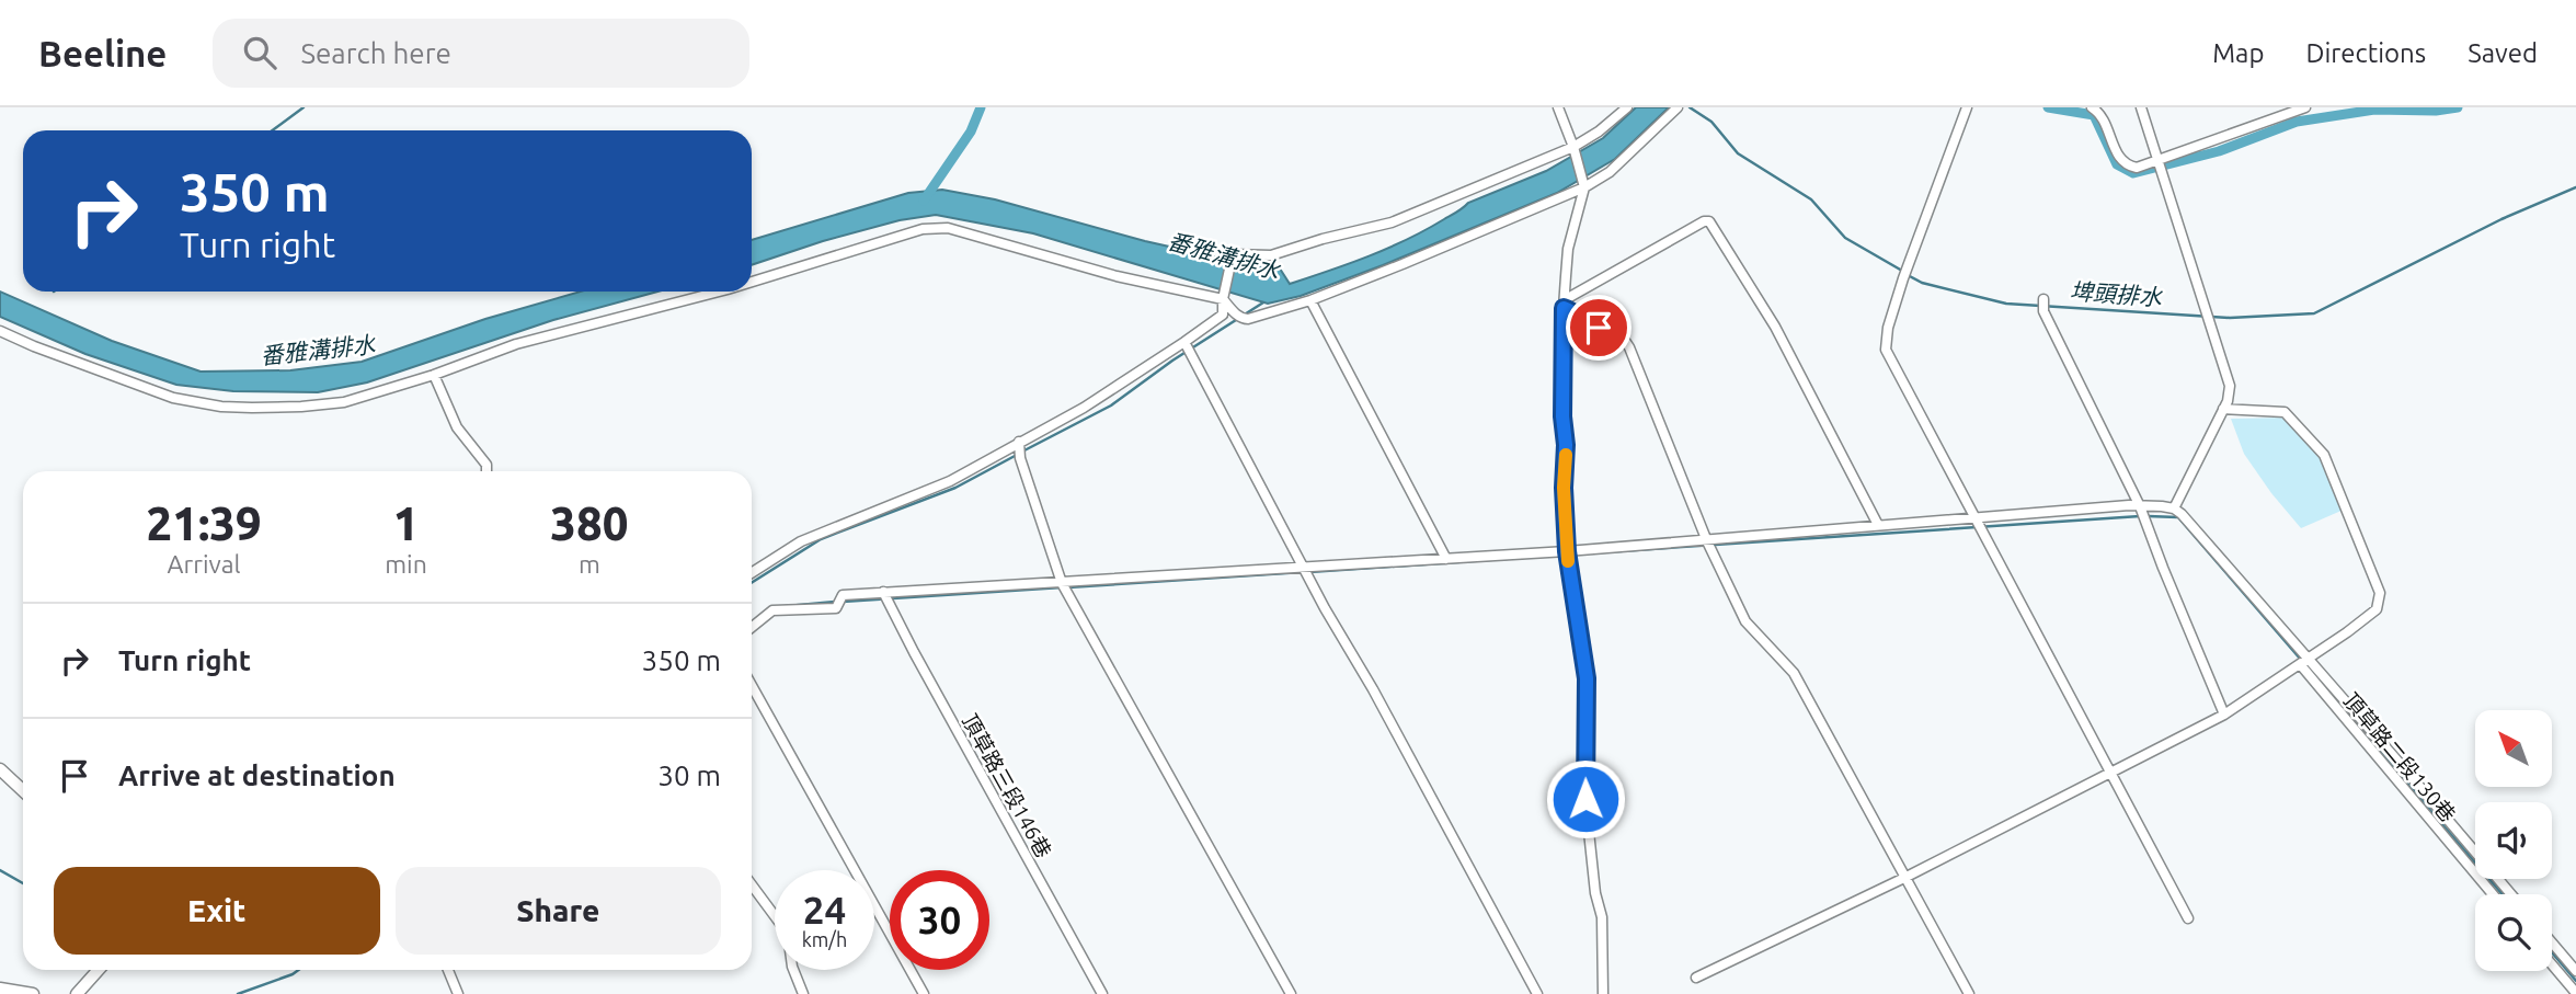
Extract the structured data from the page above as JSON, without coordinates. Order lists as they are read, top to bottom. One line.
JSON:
{"streets":{"street":["頂草路二段130巷","頂草路三段146巷"]},"water":["番雅溝排水","埤頭排水"],"north":"top left","page":{"header":"Beeline","search":"Search here","nav":["Map","Directions","Saved"],"turn":["350 m","Turn right"],"eta":["21:39","Arrival","1","min","380","m"],"list":[{"name":"Turn right","value":"350 m"},{"name":"Arrive at destination","value":"30 m"}],"buttons":["Exit","Share"],"speed":"24 km/h","limit":"30"}}
